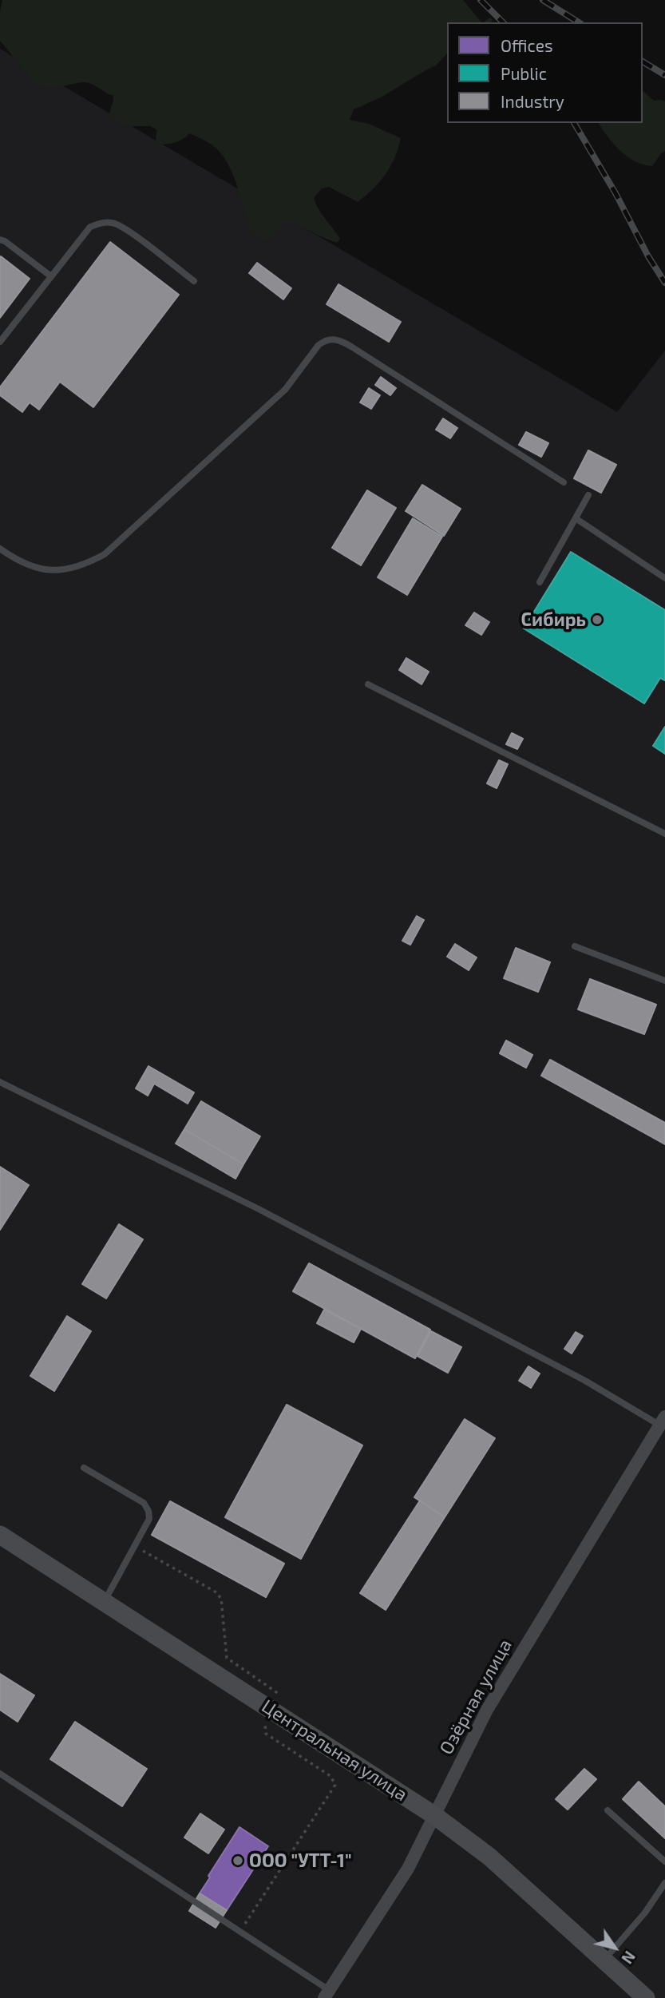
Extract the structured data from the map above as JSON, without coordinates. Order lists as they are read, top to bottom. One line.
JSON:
{"streets":{"street":["Озёрная улица","Центральная улица"]},"crossings":[["Озёрная улица","Центральная улица"]],"places":["Сибирь","ООО \"УТТ-1\""],"legend":["Offices","Public","Industry"],"north":"bottom right"}
